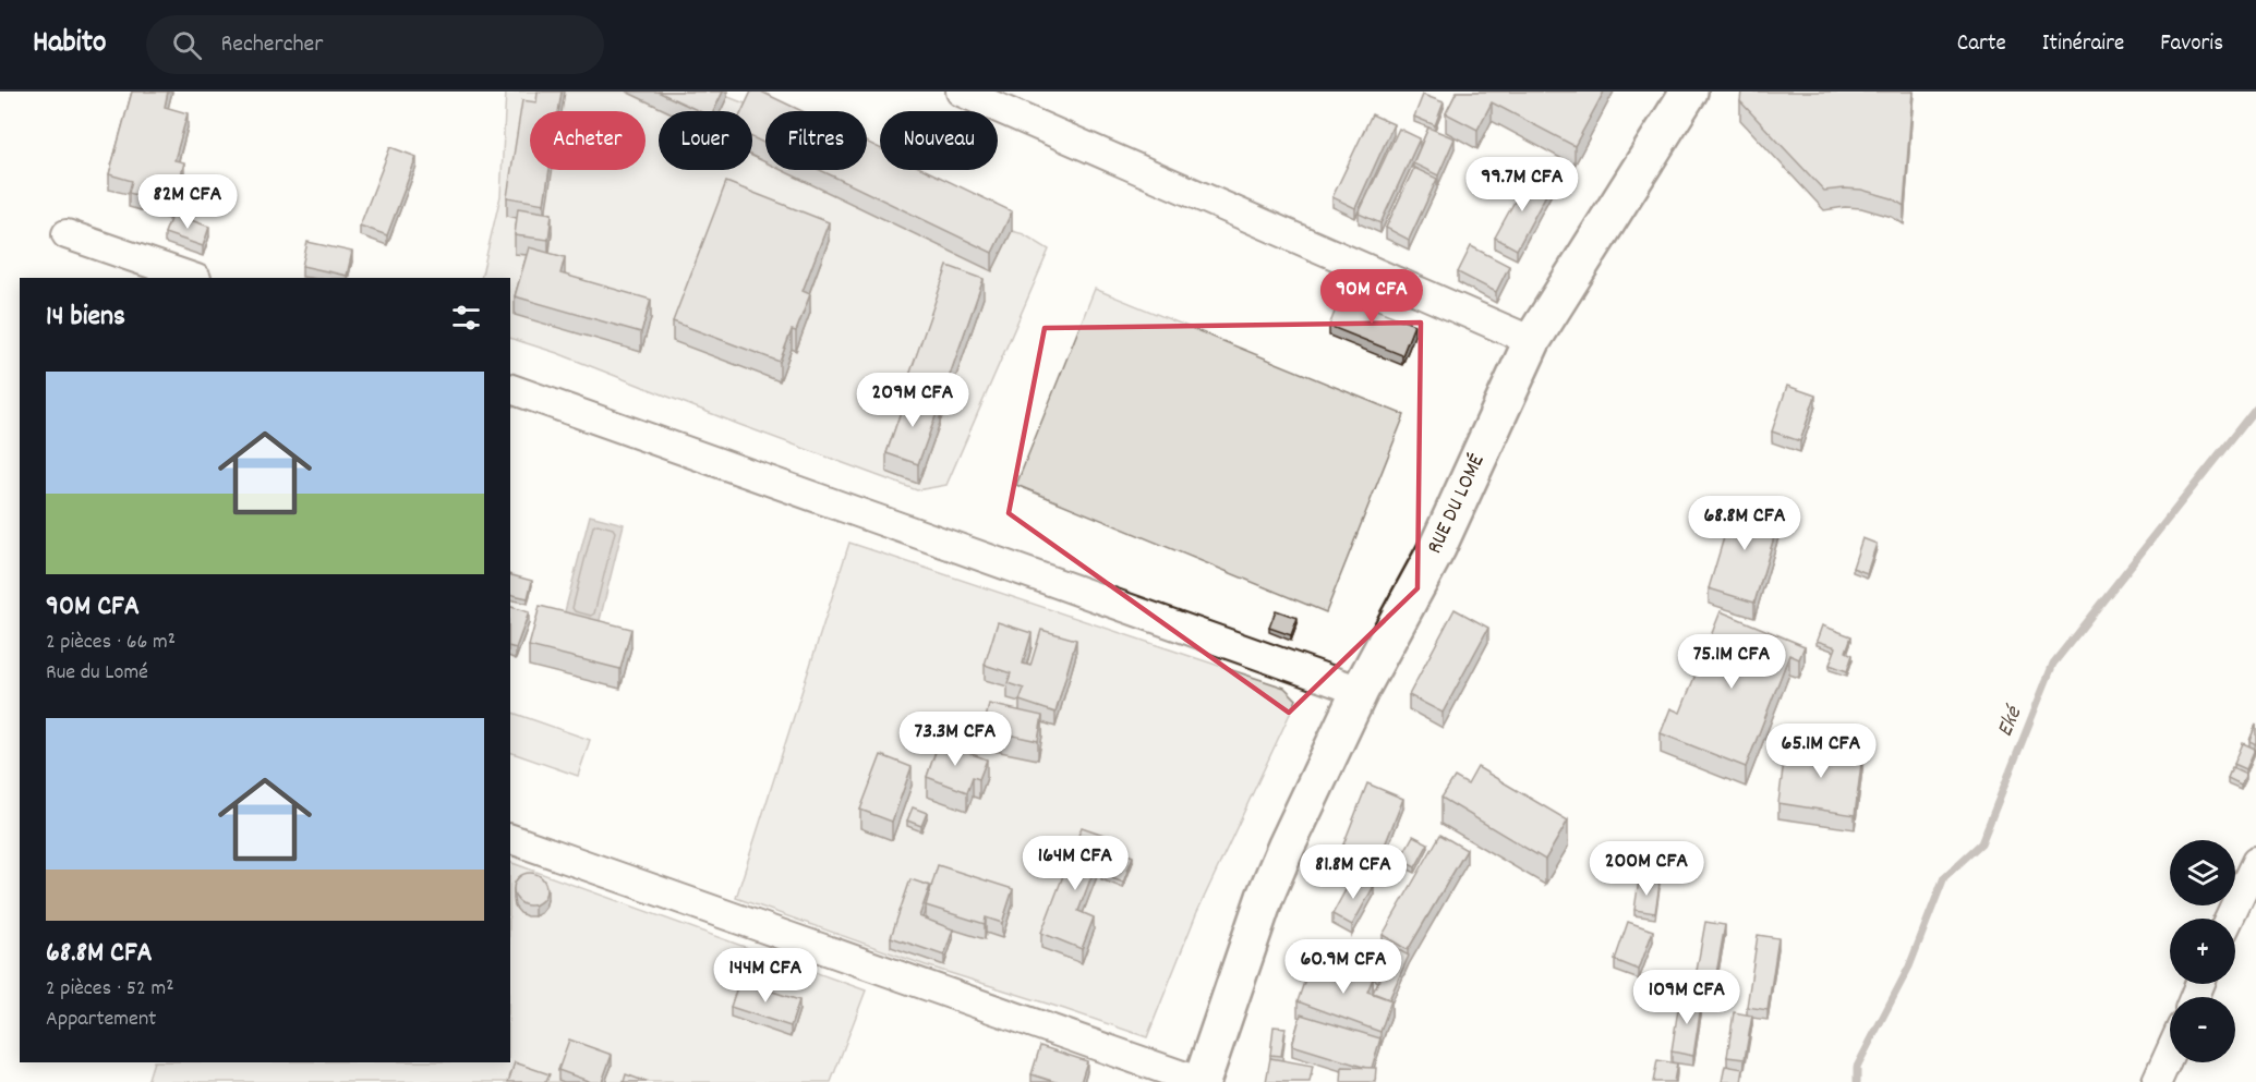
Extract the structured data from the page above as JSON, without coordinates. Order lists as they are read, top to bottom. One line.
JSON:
{"streets":{"main road":["RUE DU LOMÉ"]},"water":["Eké"],"page":{"header":"Habito","search":"Rechercher","nav":["Carte","Itinéraire","Favoris"],"chip":["Acheter","Louer","Filtres","Nouveau"],"price":["99.7M CFA","82M CFA","90M CFA","209M CFA","68.8M CFA","75.1M CFA","73.3M CFA","65.1M CFA","164M CFA","200M CFA","81.8M CFA","60.9M CFA","144M CFA","109M CFA"],"heading":"14 biens","list":[{"name":"90M CFA","note":"2 pièces · 66 m² · Rue du Lomé"},{"name":"68.8M CFA","note":"2 pièces · 52 m² · Appartement"}],"map_buttons":["+","−"]}}
